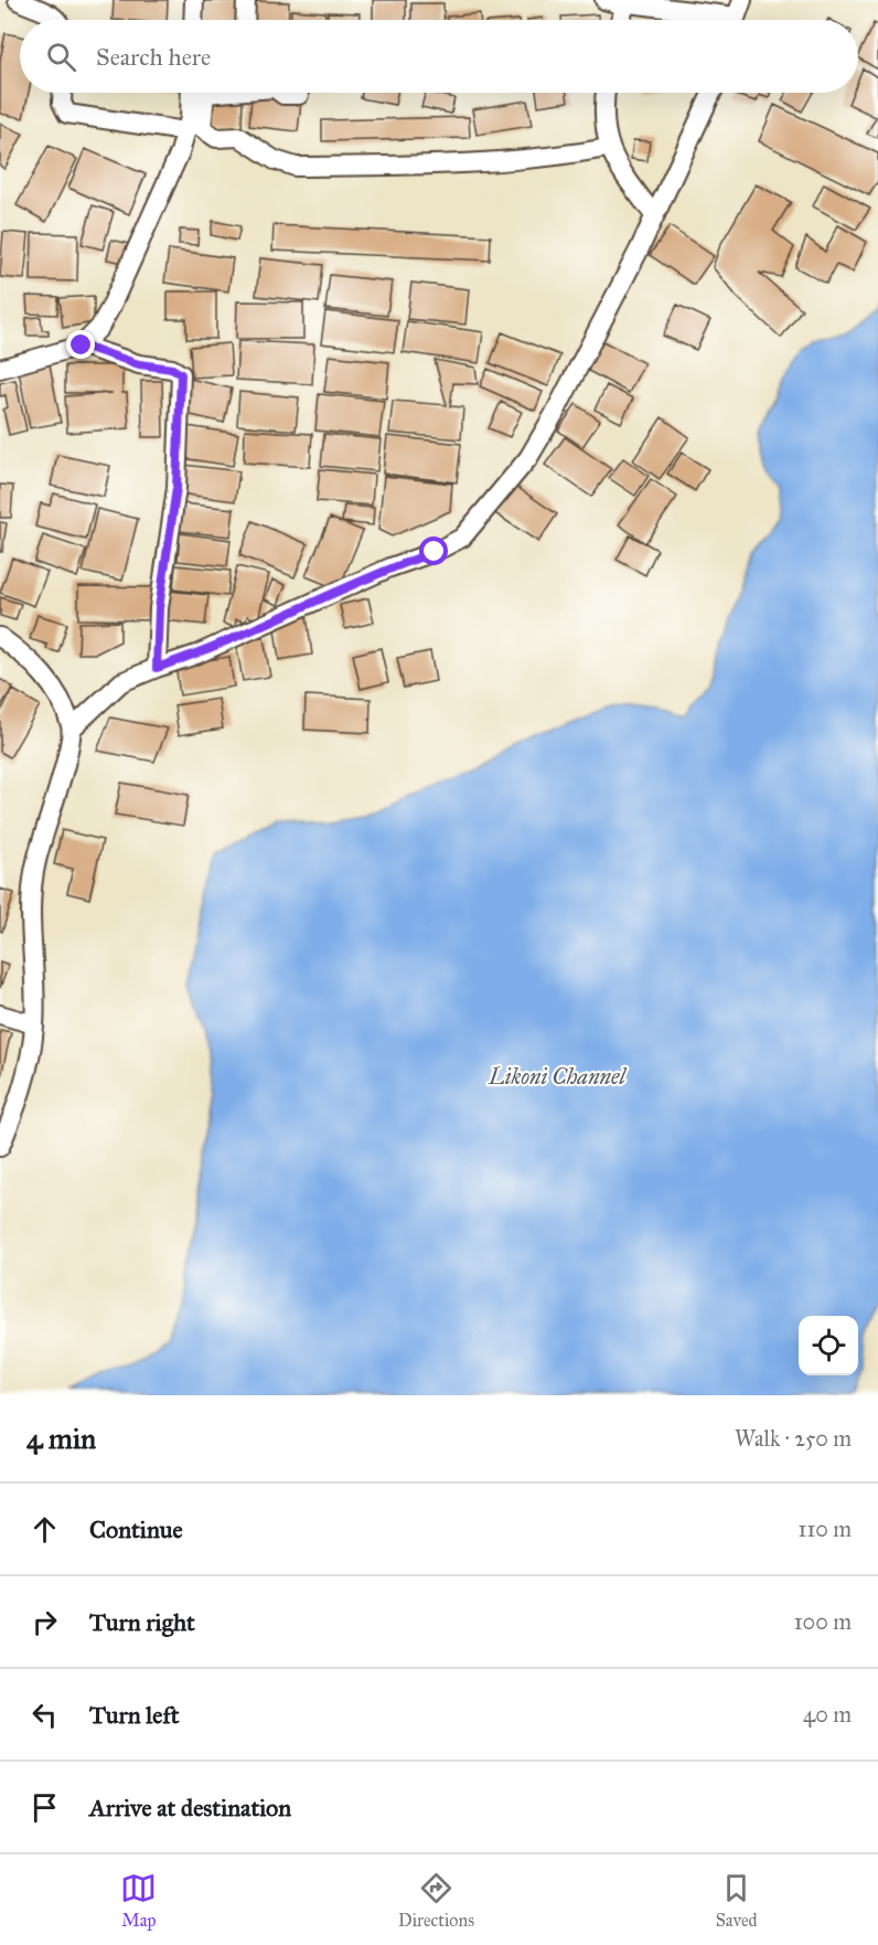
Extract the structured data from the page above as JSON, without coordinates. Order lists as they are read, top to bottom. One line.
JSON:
{"water":["Likoni Channel"],"page":{"search":"Search here","heading":["4 min","Walk · 250 m"],"list":[["Continue","110 m"],["Turn right","100 m"],["Turn left","40 m"],"Arrive at destination"],"nav":["Map","Directions","Saved"]}}
